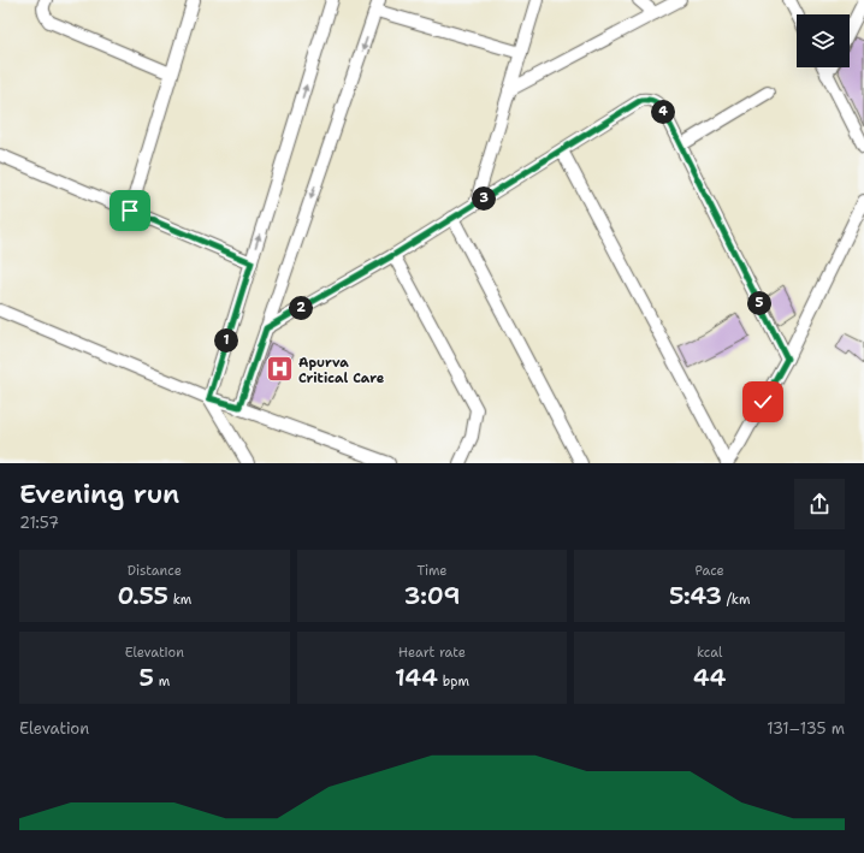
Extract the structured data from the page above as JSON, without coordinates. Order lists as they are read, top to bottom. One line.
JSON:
{"places":{"hospital":["Apurva Critical Care"]},"page":{"pins":["4","3","5","2","1"],"heading":["Evening run","21:57"],"stats":[["Distance","0.55 km"],["Time","3:09"],["Pace","5:43 /km"],["Elevation","5 m"],["Heart rate","144 bpm"],["kcal","44"]],"chart":["Elevation","131–135 m"]}}
